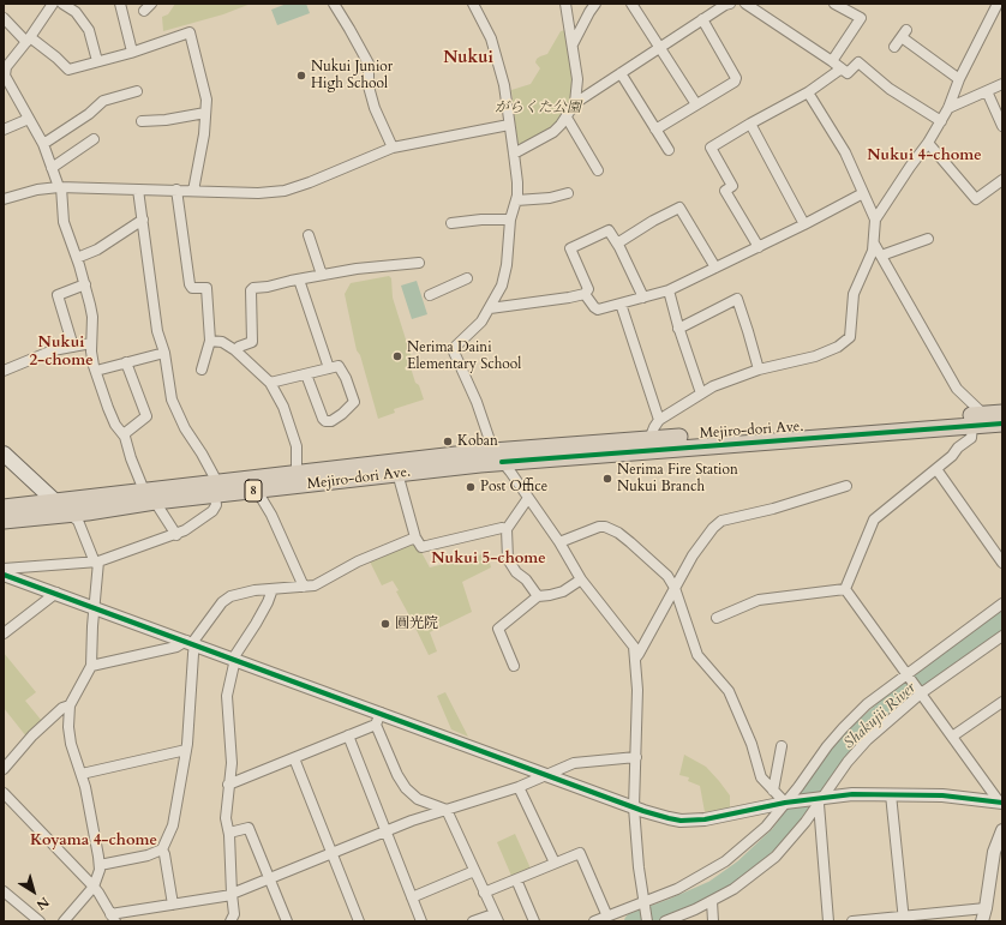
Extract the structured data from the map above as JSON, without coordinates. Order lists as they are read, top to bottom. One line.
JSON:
{"streets":{"main road":["Mejiro-dori Ave.","8"]},"districts":["Nukui","Nukui 4-chome","Nukui 2-chome","Nukui 5-chome","Koyama 4-chome"],"water":["Shakujii River"],"parks":["がらくた公園"],"places":["Nukui Junior High School","Nerima Daini Elementary School","Koban","Nerima Fire Station Nukui Branch","Post Office","圓光院"],"north":"bottom right"}
